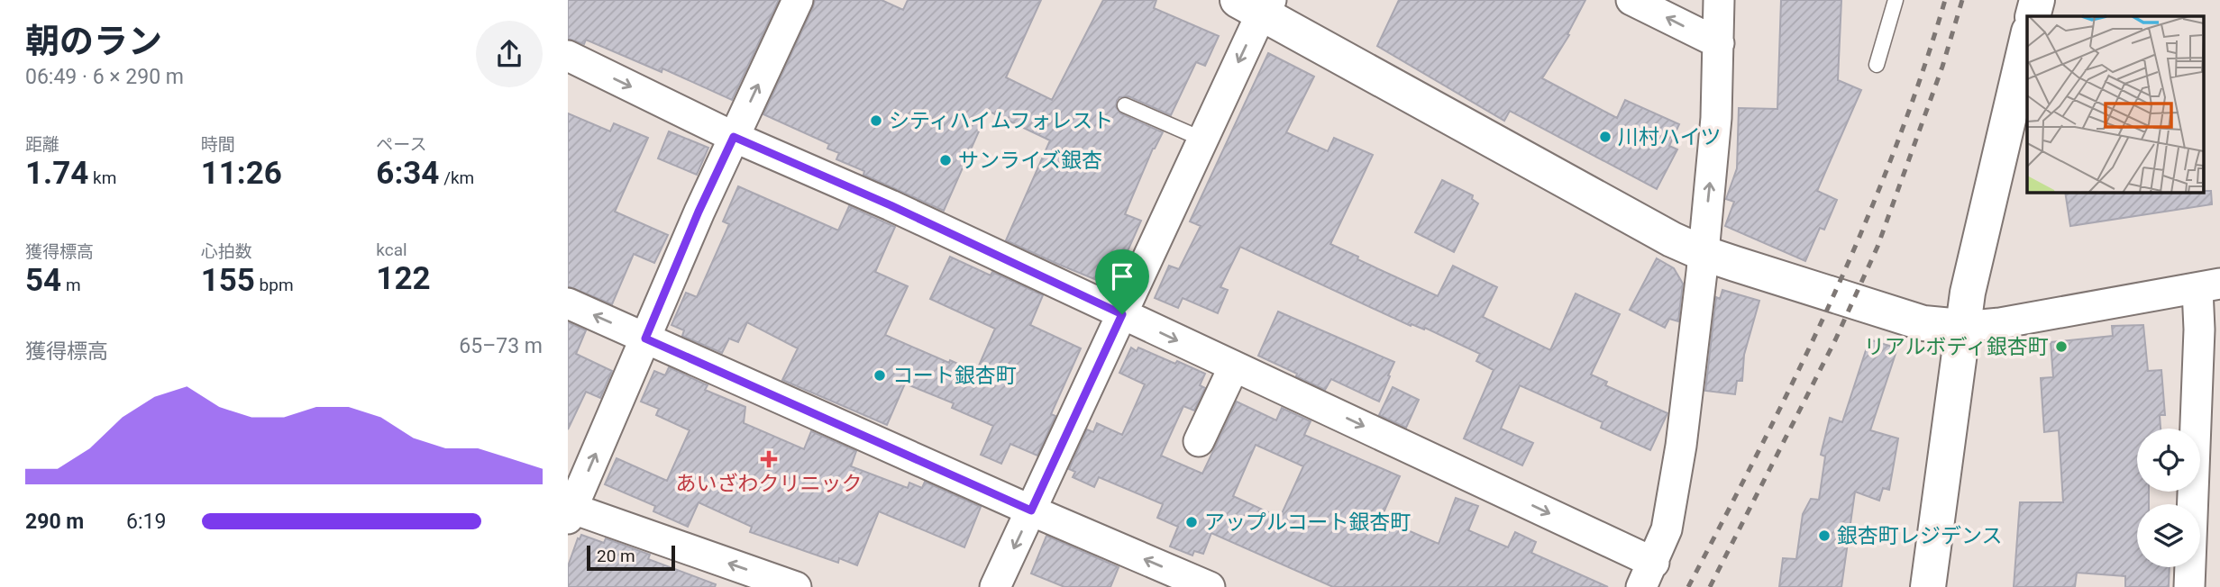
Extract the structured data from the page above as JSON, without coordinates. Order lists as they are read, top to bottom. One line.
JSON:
{"places":{"other":["シティハイムフォレスト","川村ハイツ","サンライズ銀杏","リアルボディ銀杏町","コート銀杏町","アップルコート銀杏町","銀杏町レジデンス"],"health":["あいざわクリニック"]},"scale_bar":"20 m","page":{"heading":["朝のラン","06:49 · 6 × 290 m"],"stats":[["距離","1.74 km"],["時間","11:26"],["ペース","6:34 /km"],["獲得標高","54 m"],["心拍数","155 bpm"],["kcal","122"]],"chart":["獲得標高","65–73 m"],"list":[{"name":"290 m","note":"6:19"}],"scale":"20 m"}}
